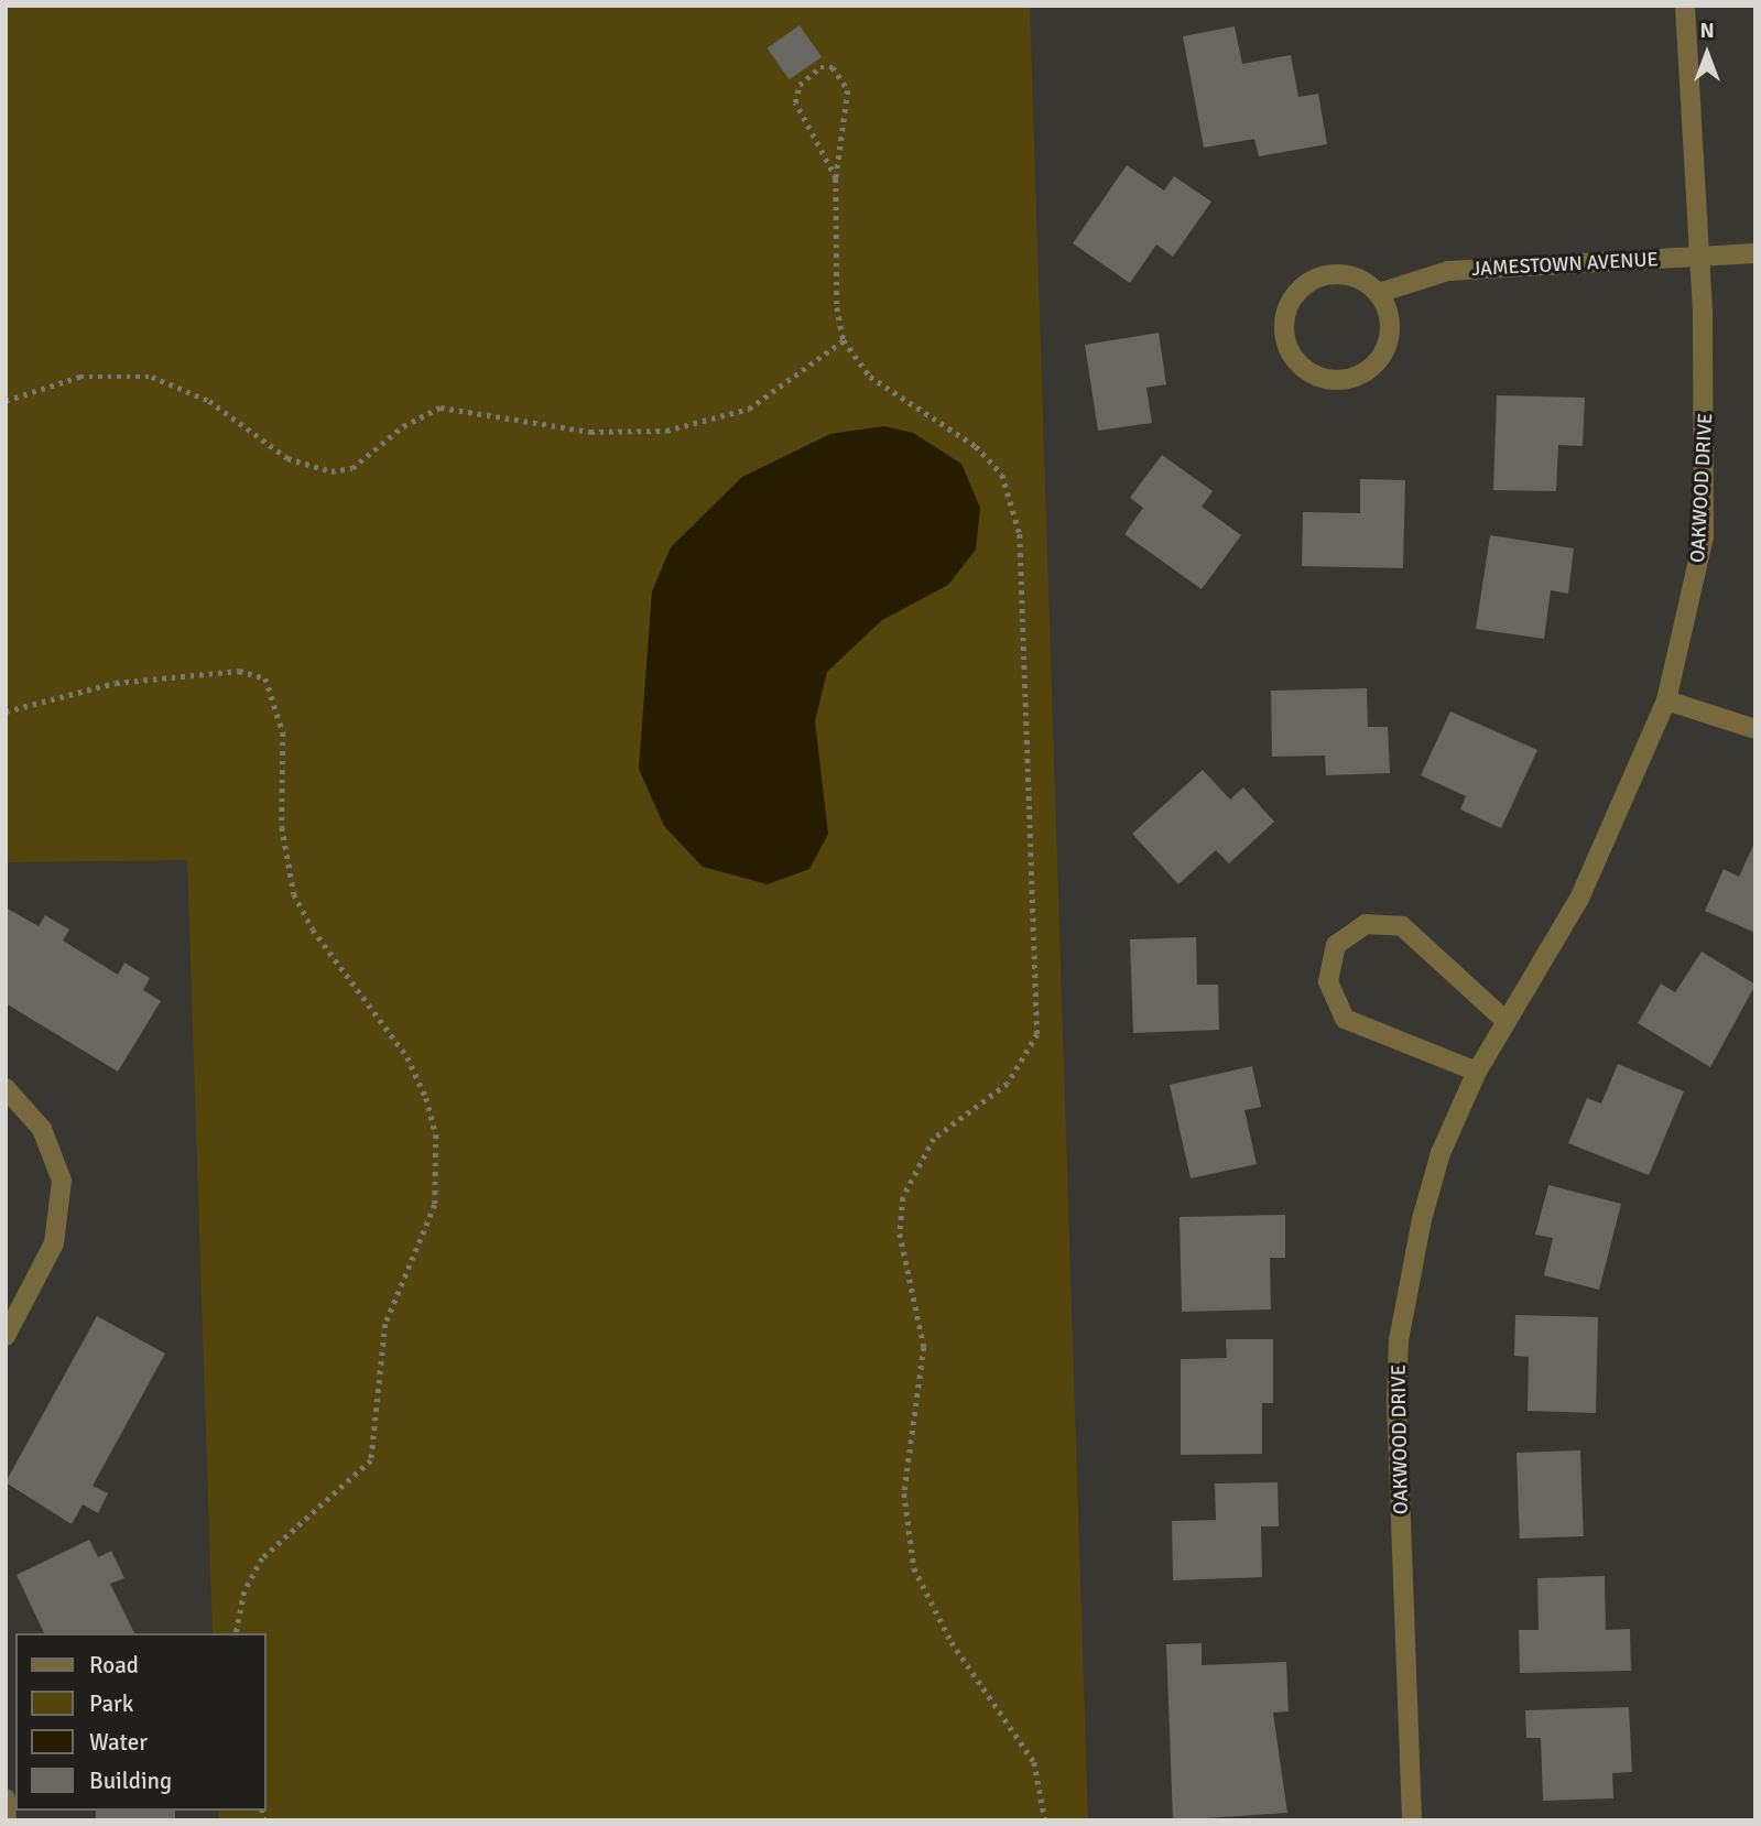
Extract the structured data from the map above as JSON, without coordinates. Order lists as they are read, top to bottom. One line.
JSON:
{"streets":{"street":["JAMESTOWN AVENUE","OAKWOOD DRIVE"]},"crossings":[["JAMESTOWN AVENUE","OAKWOOD DRIVE"]],"legend":["Road","Park","Water","Building"],"north":"top"}
